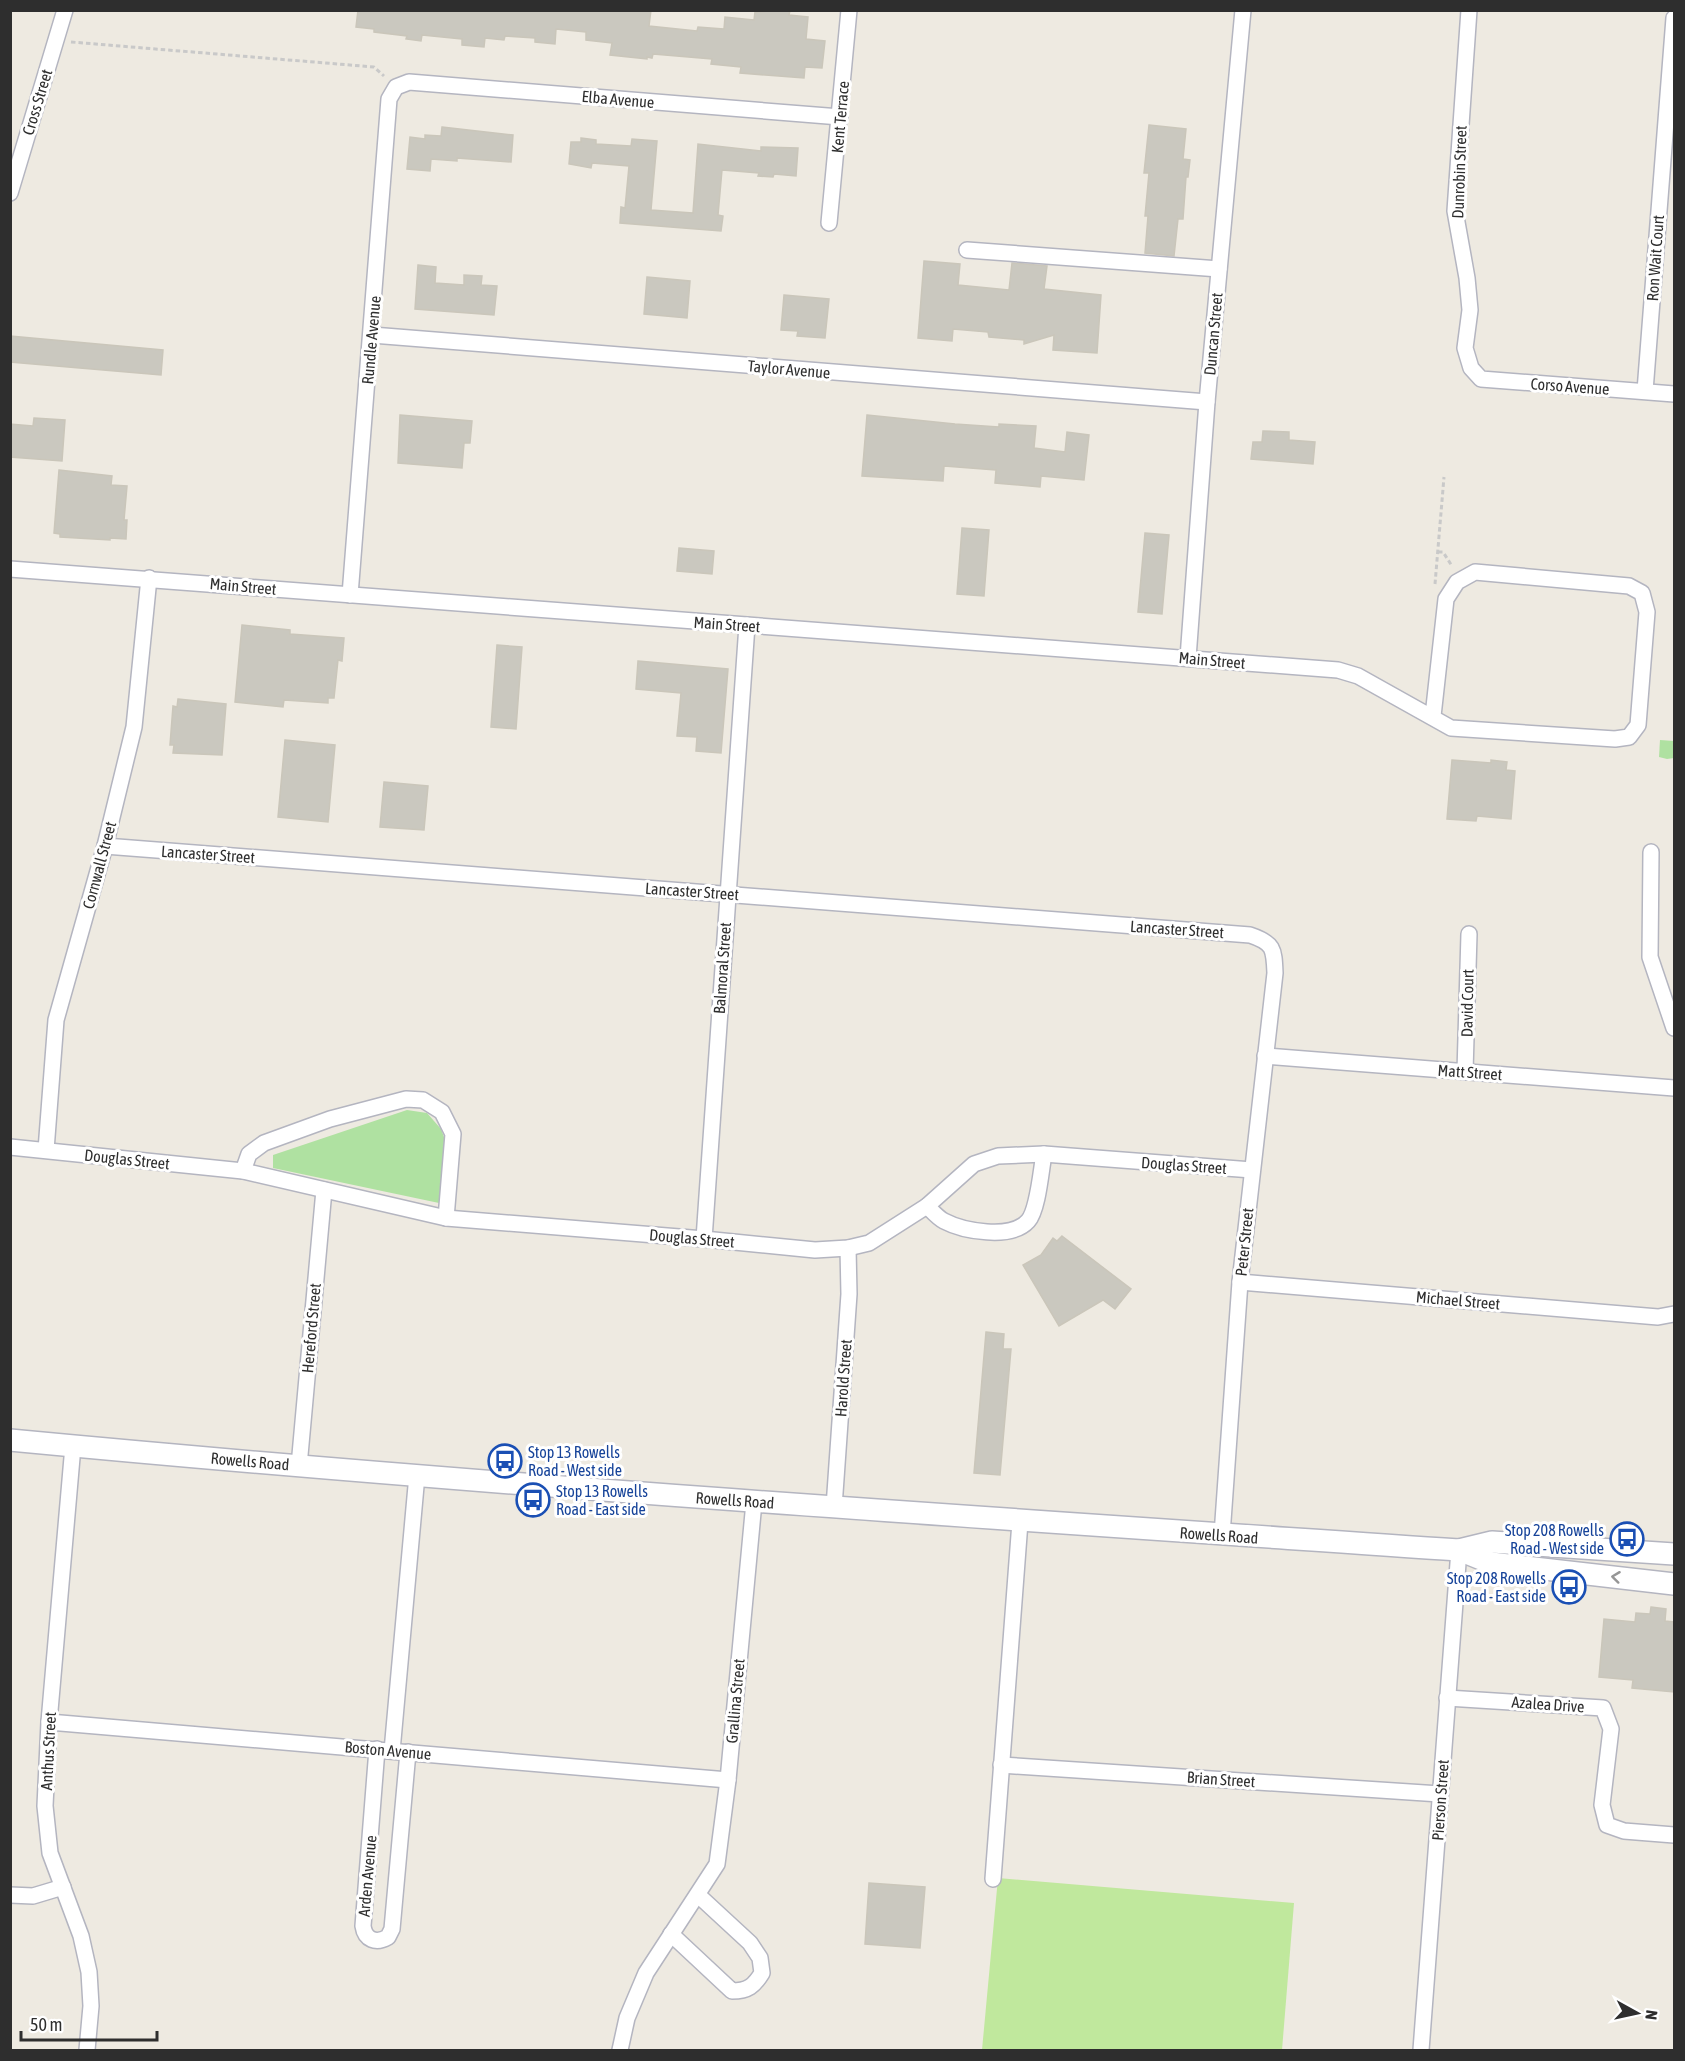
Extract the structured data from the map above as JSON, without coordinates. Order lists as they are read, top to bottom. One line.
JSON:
{"streets":{"main road":["Rowells Road"],"street":["Elba Avenue","Cross Street","Kent Terrace","Dunrobin Street","Ron Wait Court","Duncan Street","Rundle Avenue","Taylor Avenue","Corso Avenue","Main Street","Lancaster Street","Cornwall Street","Balmoral Street","David Court","Matt Street","Douglas Street","Peter Street","Michael Street","Hereford Street","Harold Street","Grallina Street","Azalea Drive","Boston Avenue","Anthus Street","Brian Street","Pierson Street","Arden Avenue"]},"crossings":[["Elba Avenue","Kent Terrace"],["Elba Avenue","Rundle Avenue"],["Dunrobin Street","Corso Avenue"],["Ron Wait Court","Corso Avenue"],["Duncan Street","Taylor Avenue"],["Duncan Street","Main Street"],["Rundle Avenue","Taylor Avenue"],["Rundle Avenue","Main Street"],["Main Street","Cornwall Street"],["Main Street","Balmoral Street"],["Lancaster Street","Cornwall Street"],["Lancaster Street","Balmoral Street"],["Lancaster Street","Peter Street"],["Cornwall Street","Douglas Street"],["Balmoral Street","Douglas Street"],["David Court","Matt Street"],["Matt Street","Peter Street"],["Douglas Street","Peter Street"],["Douglas Street","Hereford Street"],["Douglas Street","Harold Street"],["Peter Street","Michael Street"],["Peter Street","Rowells Road"],["Hereford Street","Rowells Road"],["Harold Street","Rowells Road"],["Rowells Road","Grallina Street"],["Rowells Road","Anthus Street"],["Rowells Road","Pierson Street"],["Rowells Road","Arden Avenue"],["Grallina Street","Boston Avenue"],["Azalea Drive","Pierson Street"],["Boston Avenue","Anthus Street"],["Boston Avenue","Arden Avenue"],["Brian Street","Pierson Street"]],"places":{"bus stop":["Stop 13 Rowells Road - West side","Stop 13 Rowells Road - East side","Stop 208 Rowells Road - West side","Stop 208 Rowells Road - East side"]},"scale_bar":"50 m","north":"right"}
